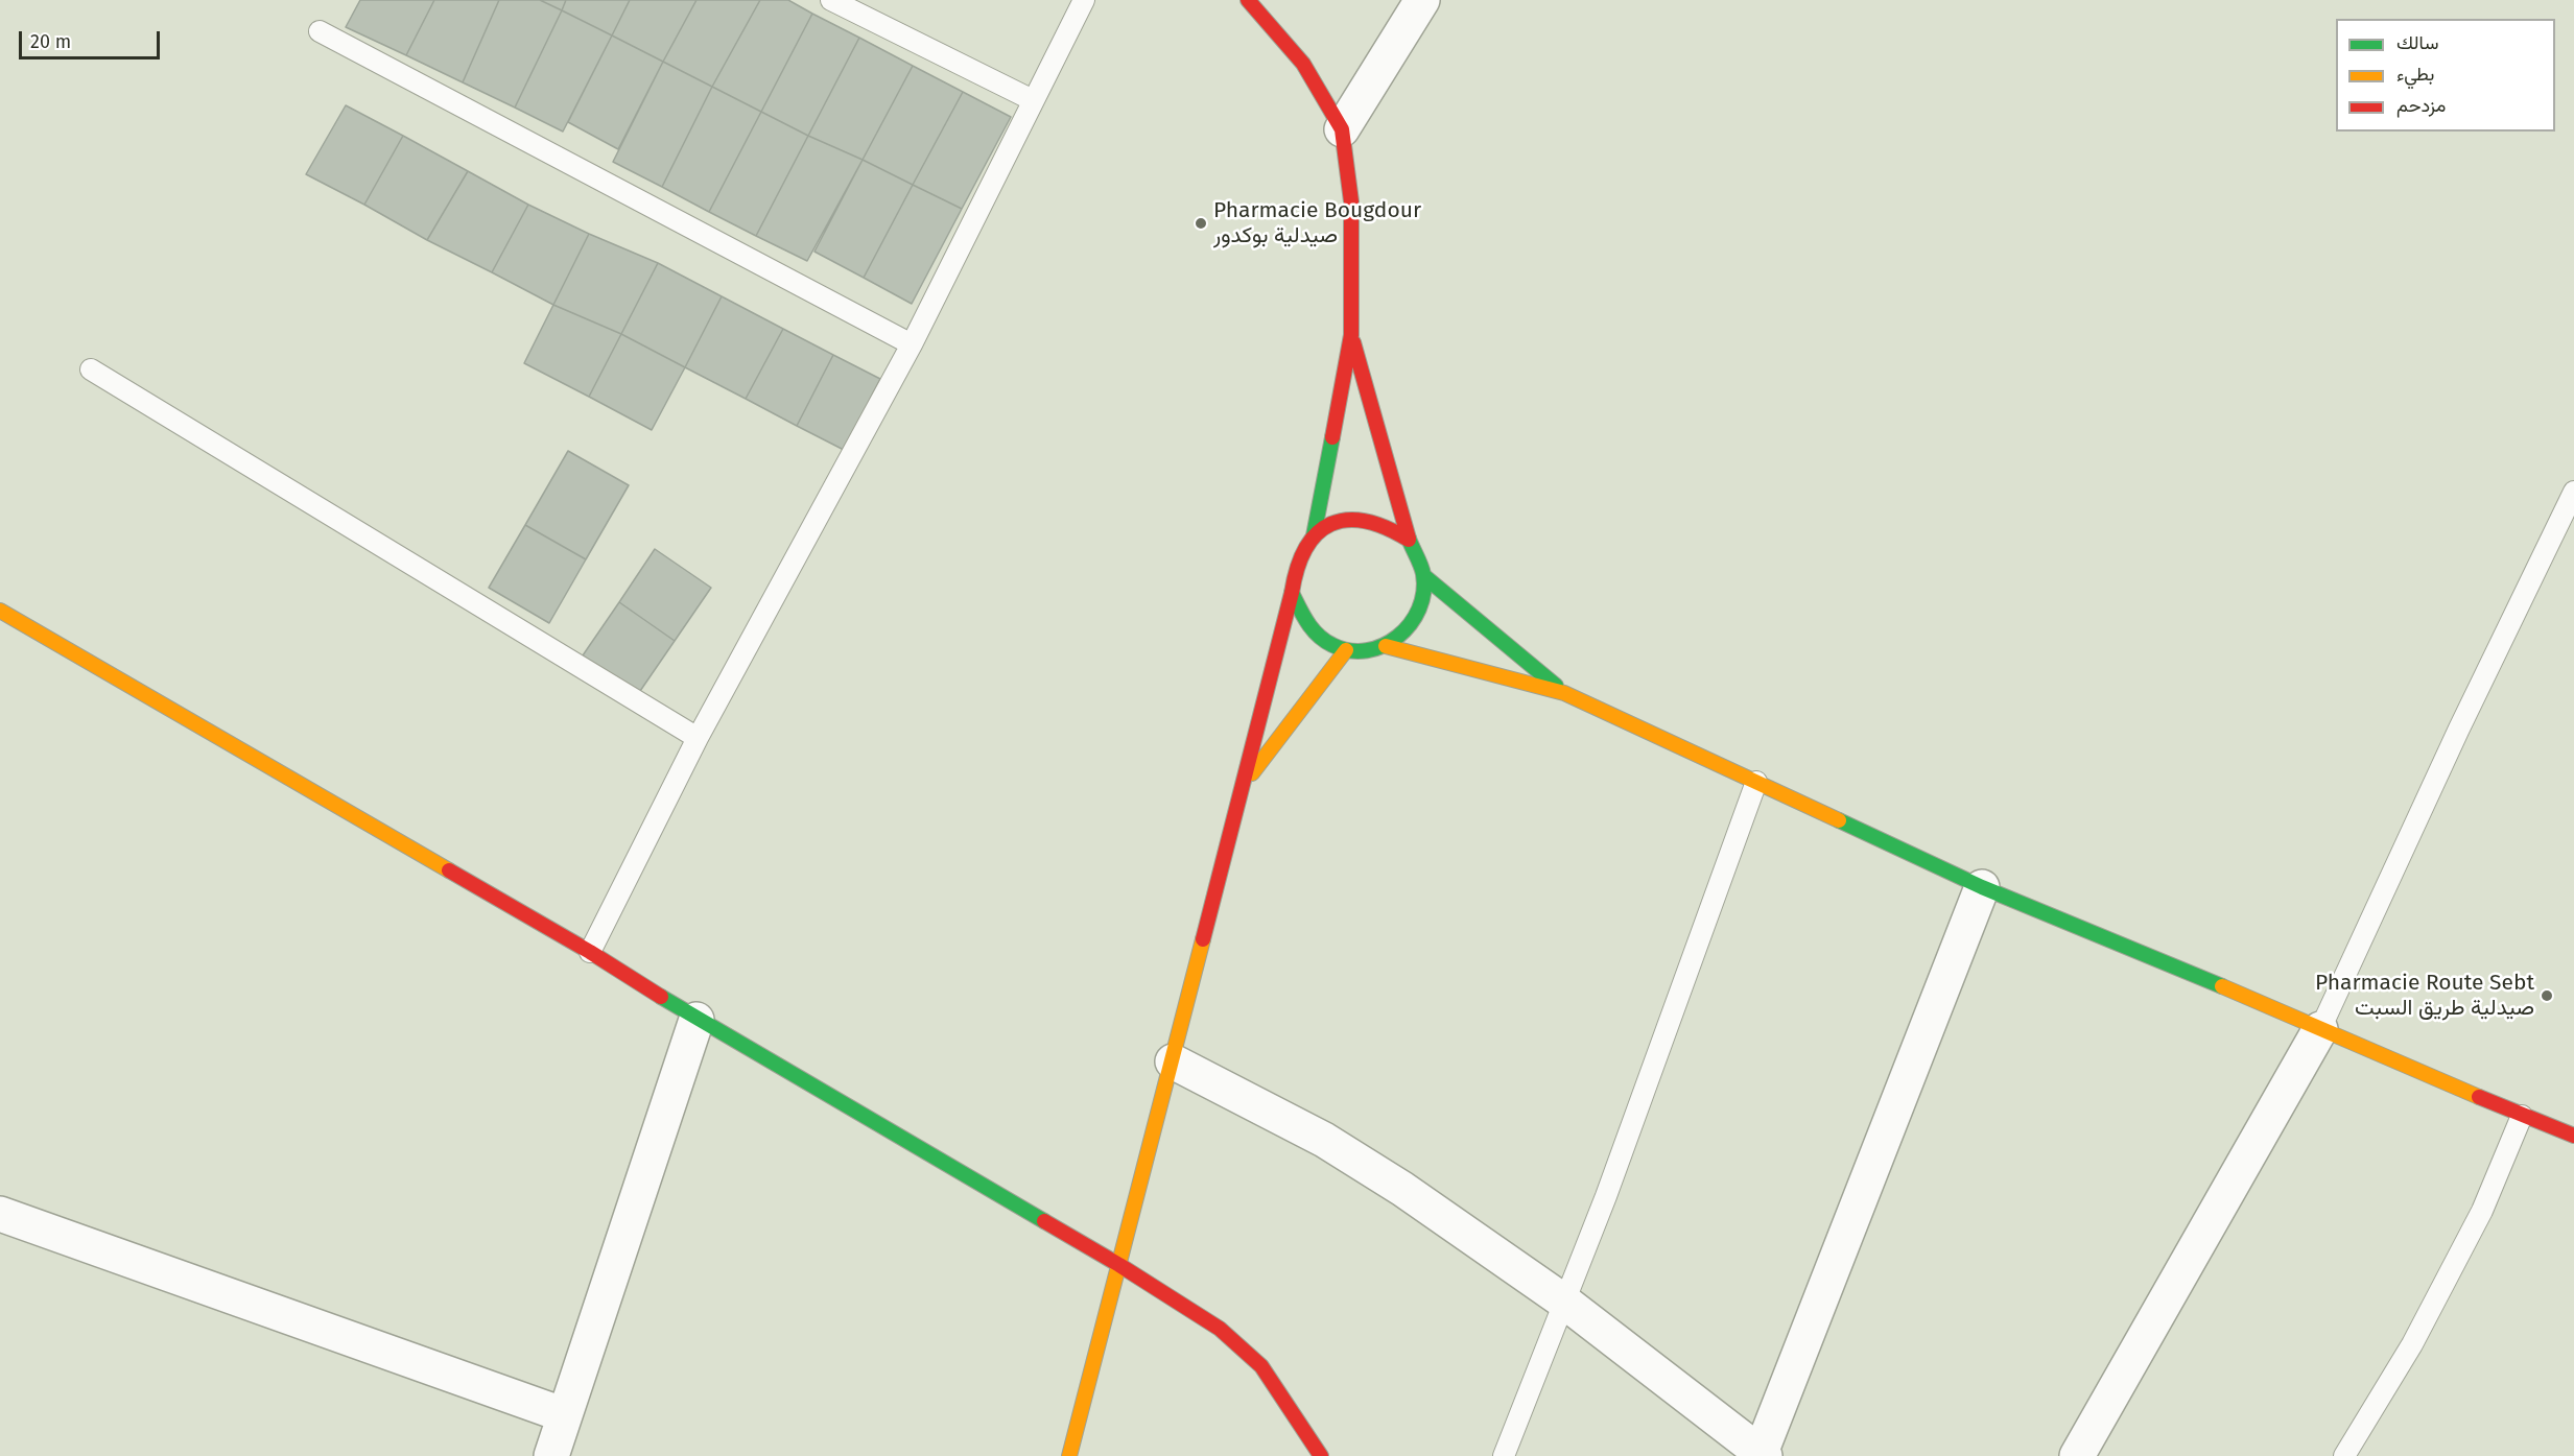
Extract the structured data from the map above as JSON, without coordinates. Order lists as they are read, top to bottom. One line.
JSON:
{"places":["Pharmacie Bougdour صيدلية بوكدور","Pharmacie Route Sebt صيدلية طريق السبت"],"legend":["سالك","بطيء","مزدحم"],"scale_bar":"20 m"}
